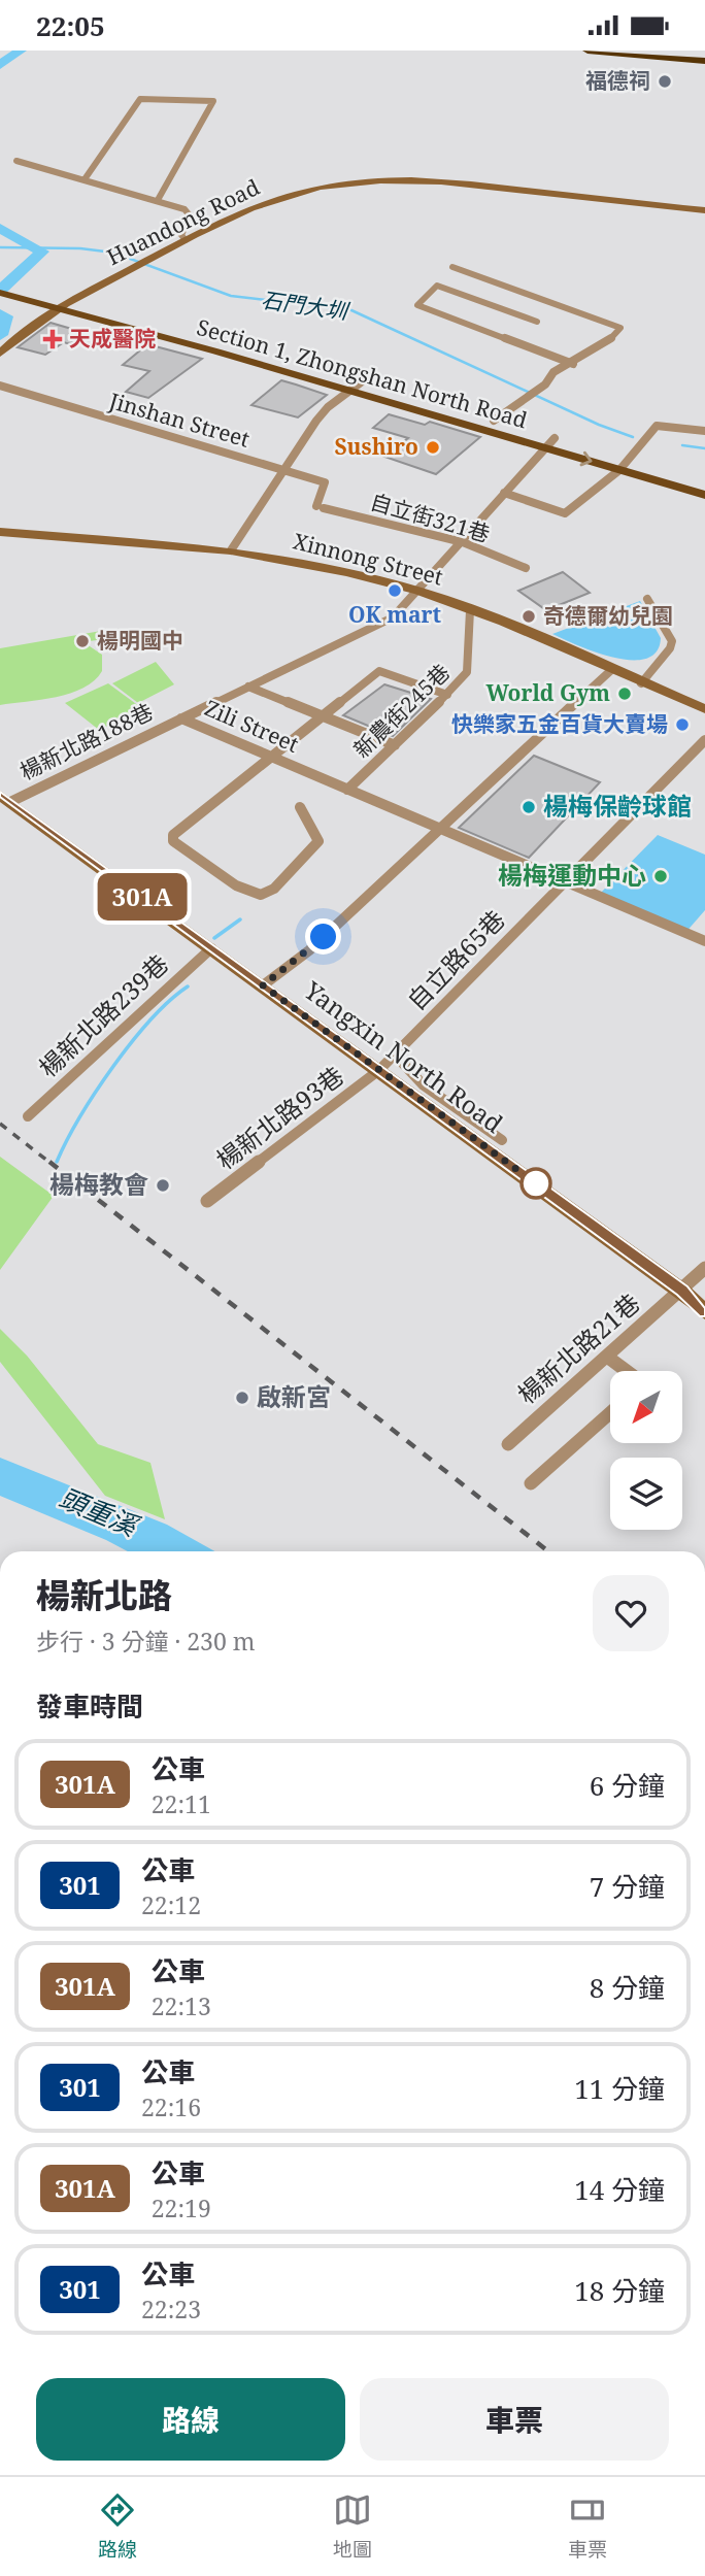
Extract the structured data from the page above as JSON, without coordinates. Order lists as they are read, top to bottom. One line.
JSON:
{"streets":{"main road":["Section 1, Zhongshan North Road"],"street":["Huandong Road","Jinshan Street","自立街321巷","Xinnong Street","新農街245巷","Zili Street","楊新北路188巷","自立路65巷","楊新北路239巷","Yangxin North Road","楊新北路93巷","楊新北路21巷"]},"crossings":[["Huandong Road","Section 1, Zhongshan North Road"],["Section 1, Zhongshan North Road","Zili Street"],["Jinshan Street","自立街321巷"],["自立街321巷","Zili Street"],["Xinnong Street","新農街245巷"],["Xinnong Street","Zili Street"],["新農街245巷","Zili Street"],["Zili Street","楊新北路188巷"],["Zili Street","自立路65巷"],["楊新北路188巷","Yangxin North Road"],["自立路65巷","Yangxin North Road"],["自立路65巷","楊新北路93巷"],["楊新北路239巷","Yangxin North Road"],["Yangxin North Road","楊新北路93巷"],["Yangxin North Road","楊新北路21巷"]],"water":["石門大圳","頭重溪"],"places":{"other":["福德祠","Sushiro","OK mart","奇德爾幼兒園","楊明國中","World Gym","快樂家五金百貨大賣場","楊梅保齡球館","楊梅運動中心","楊梅教會","啟新宮"],"health":["天成醫院"]},"lines":["bus line 301A"],"north":"bottom left","page":{"status":"22:05","on_map":"301A","heading":[["楊新北路","步行 · 3 分鐘 · 230 m"],"發車時間"],"list":[{"mark":"301A","name":"公車","note":"22:11","value":"6 分鐘"},{"mark":"301","name":"公車","note":"22:12","value":"7 分鐘"},{"mark":"301A","name":"公車","note":"22:13","value":"8 分鐘"},{"mark":"301","name":"公車","note":"22:16","value":"11 分鐘"},{"mark":"301A","name":"公車","note":"22:19","value":"14 分鐘"},{"mark":"301","name":"公車","note":"22:23","value":"18 分鐘"}],"buttons":["路線","車票"],"tabs":["路線","地圖","車票"]}}
